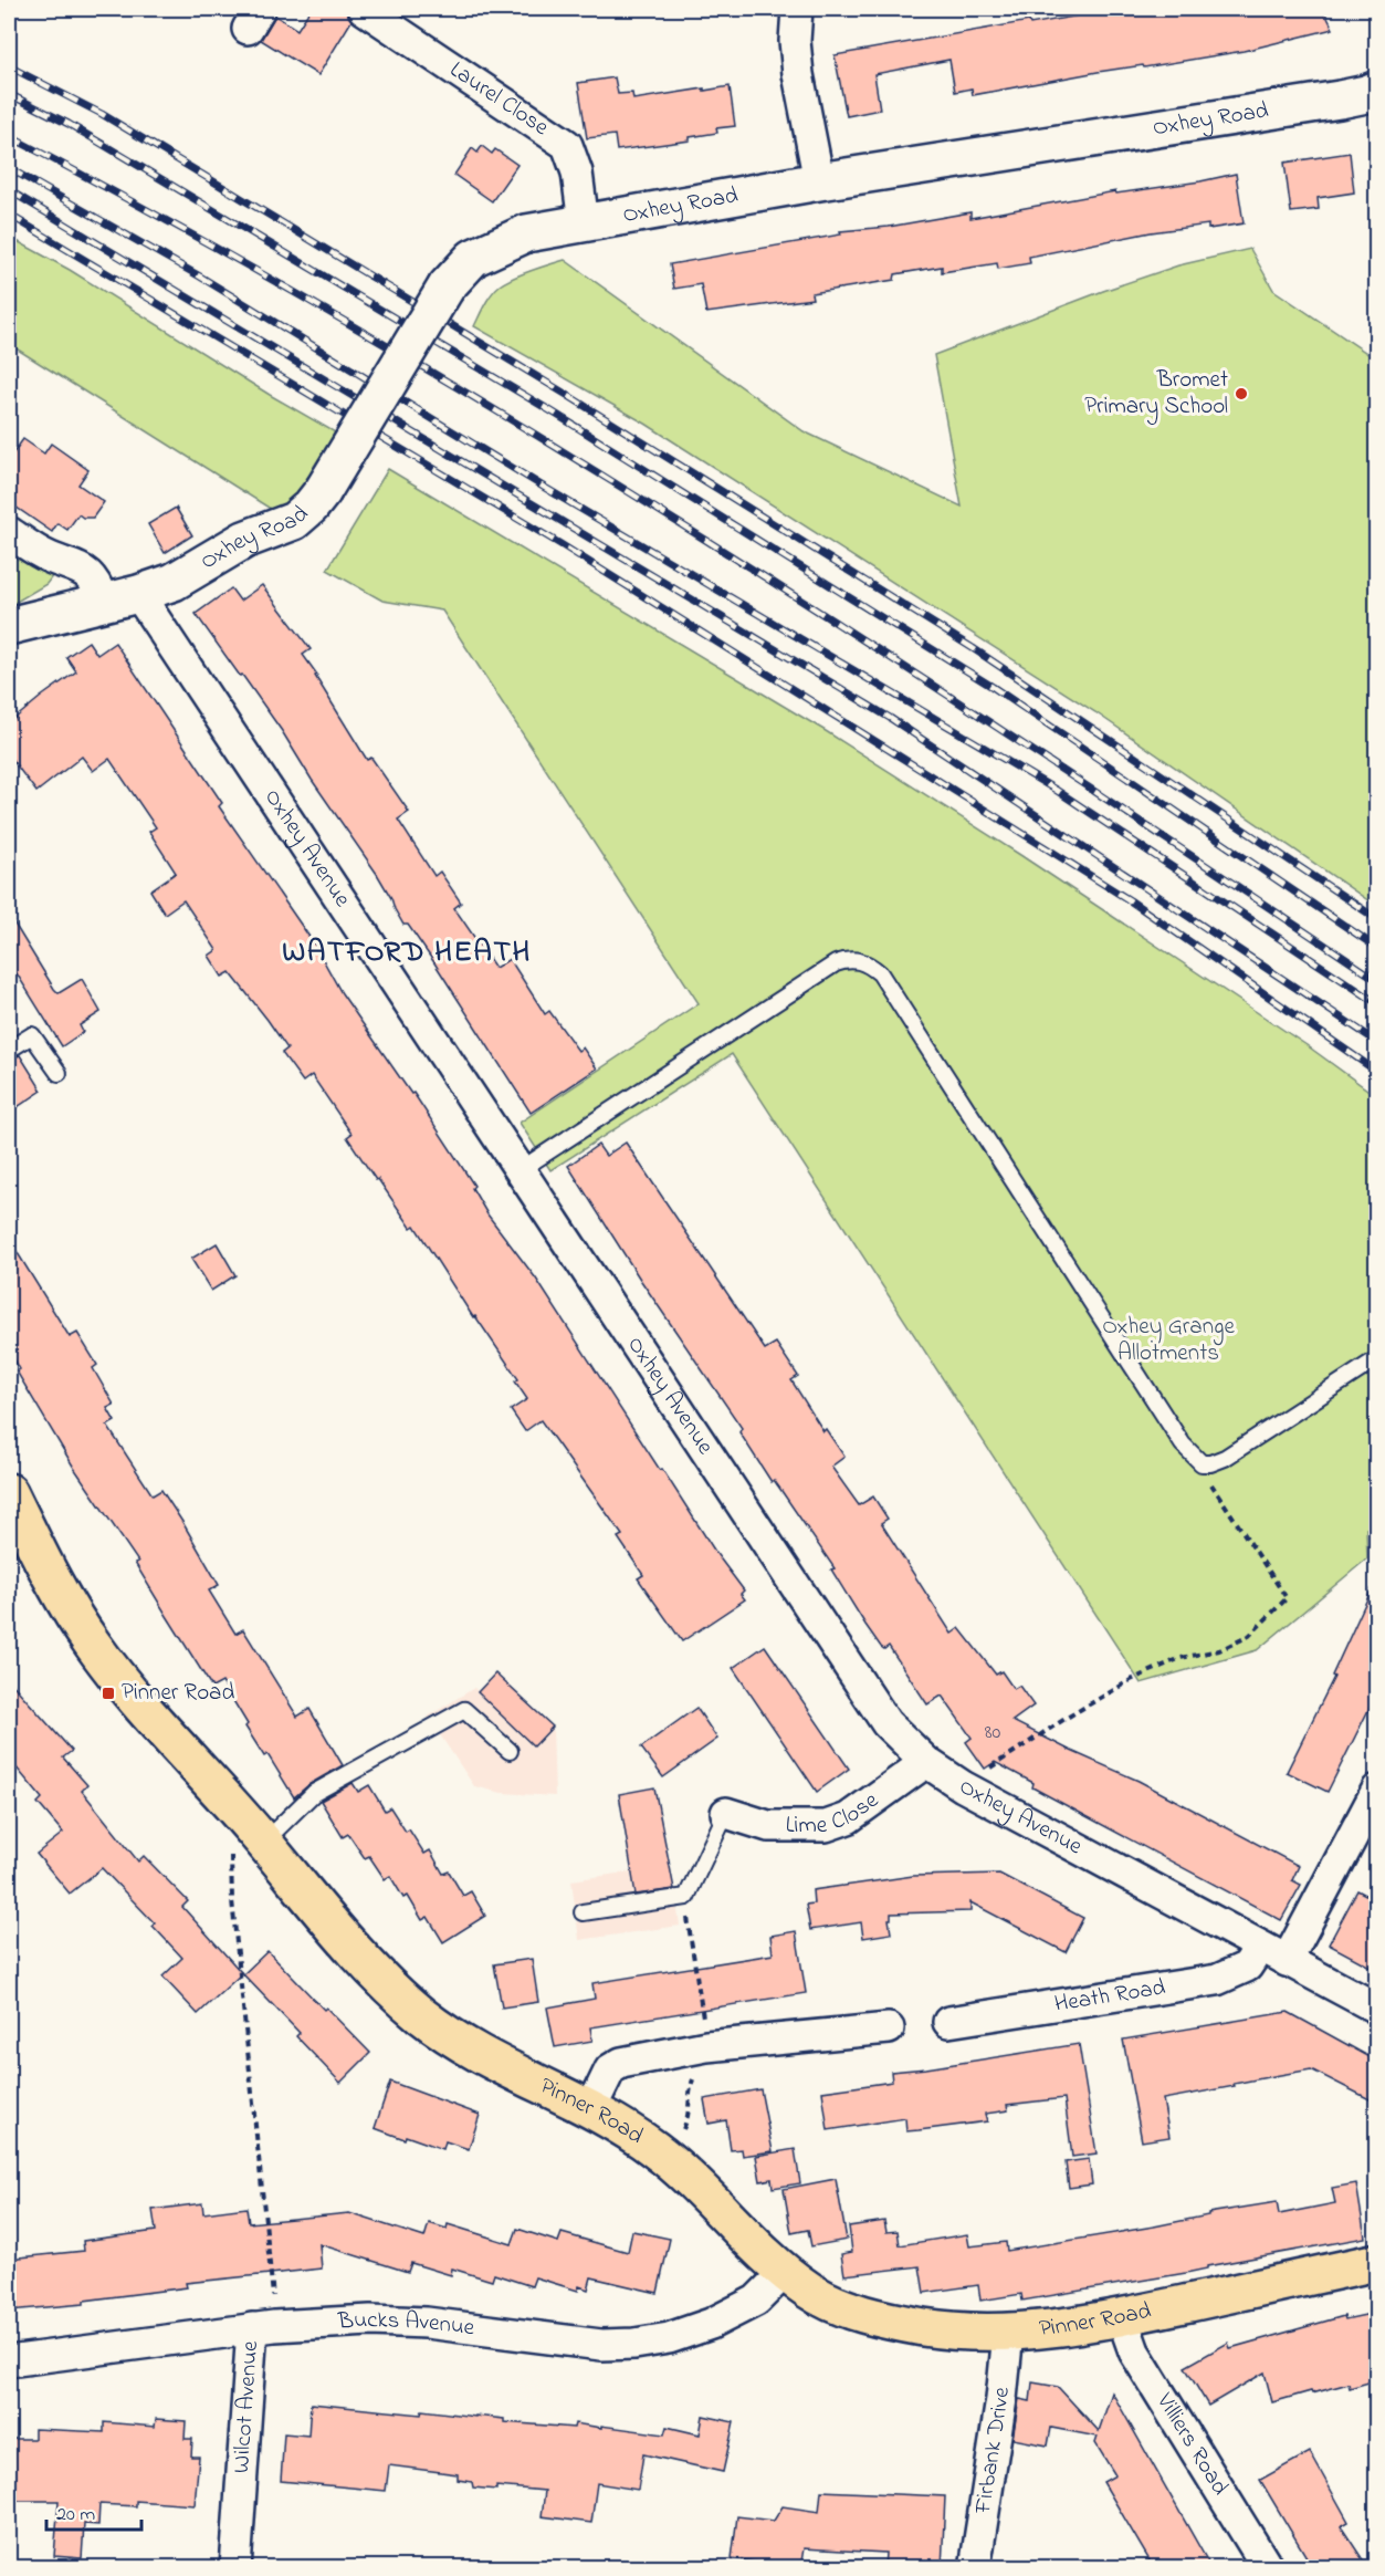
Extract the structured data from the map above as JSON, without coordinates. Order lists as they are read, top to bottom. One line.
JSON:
{"streets":{"main road":["Pinner Road"],"street":["Laurel Close","Oxhey Road","Oxhey Avenue","Lime Close","Heath Road","Bucks Avenue","Wilcot Avenue","Villiers Road","Firbank Drive"]},"crossings":[["Laurel Close","Oxhey Road"],["Oxhey Road","Oxhey Avenue"],["Oxhey Avenue","Lime Close"],["Oxhey Avenue","Heath Road"],["Pinner Road","Bucks Avenue"],["Pinner Road","Villiers Road"],["Pinner Road","Firbank Drive"],["Bucks Avenue","Wilcot Avenue"]],"districts":["WATFORD HEATH"],"parks":["Oxhey Grange Allotments"],"places":{"other":["Bromet Primary School"],"transit":["Pinner Road"]},"house_numbers":["80"],"scale_bar":"20 m"}
